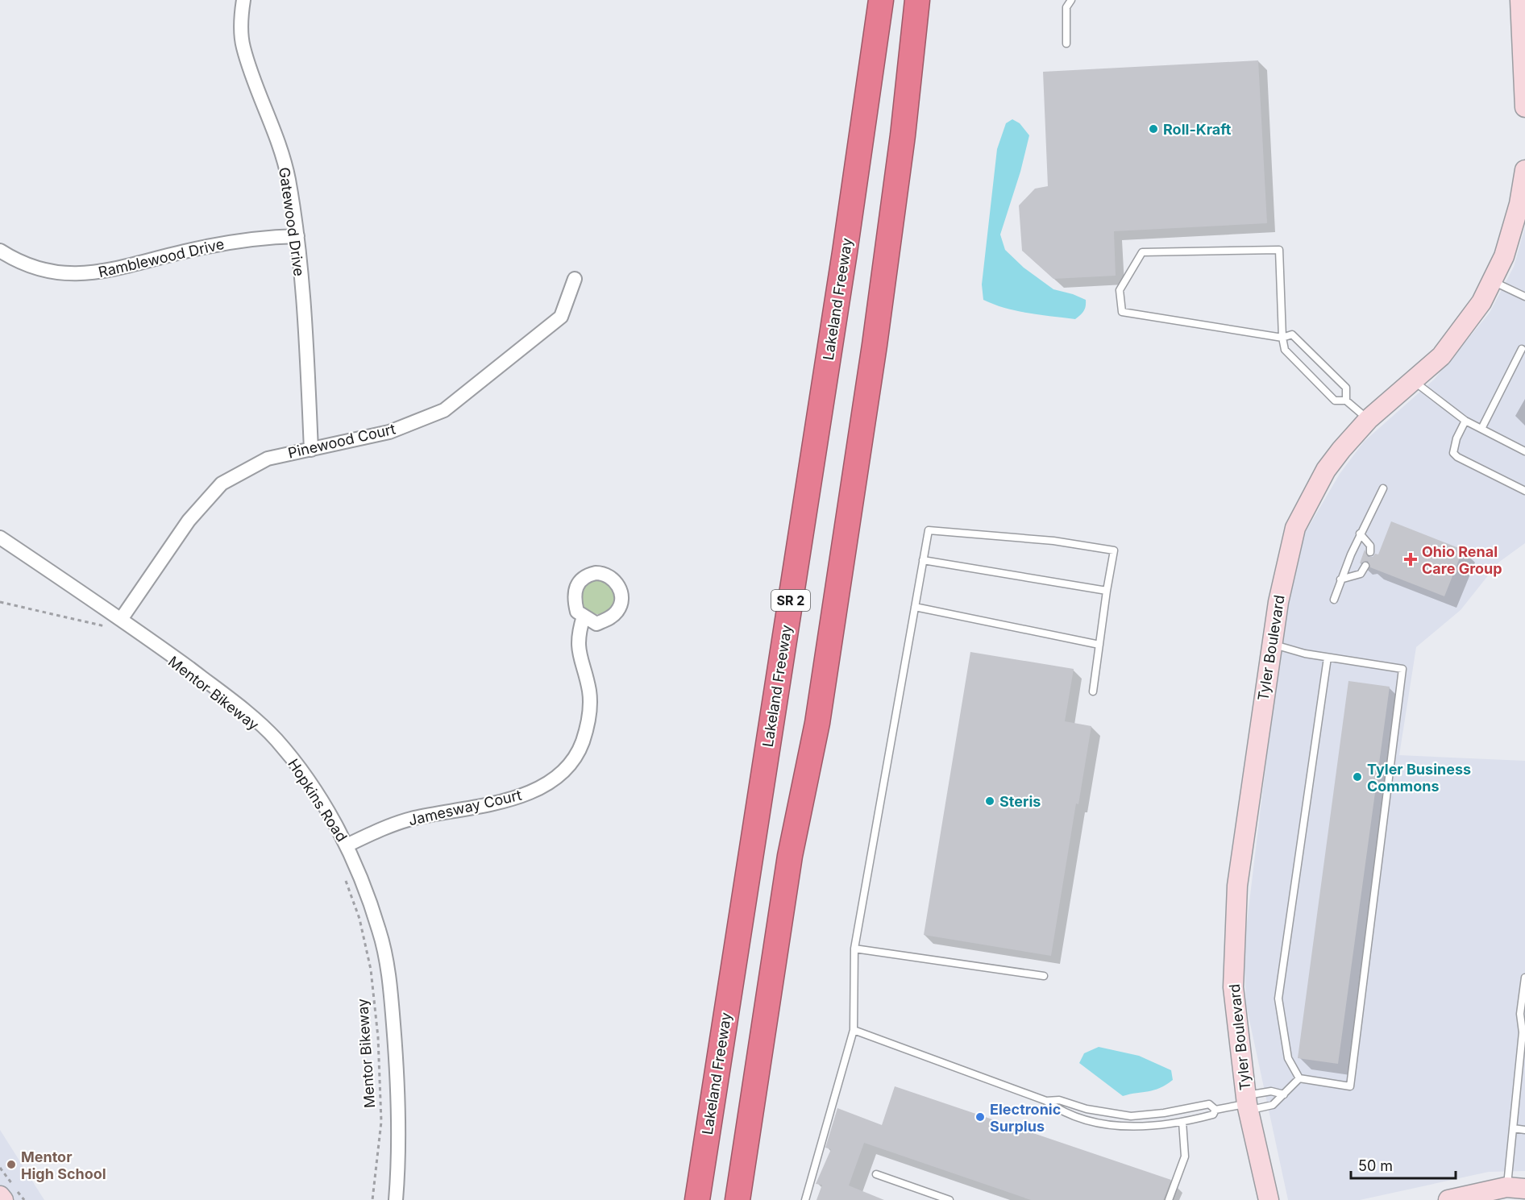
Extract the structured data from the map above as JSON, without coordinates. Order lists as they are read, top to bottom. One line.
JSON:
{"streets":{"highway":["Lakeland Freeway","SR 2"],"street":["Gatewood Drive","Ramblewood Drive","Pinewood Court","Tyler Boulevard","Hopkins Road","Jamesway Court"],"path":["Mentor Bikeway"]},"crossings":[["Gatewood Drive","Ramblewood Drive"],["Gatewood Drive","Pinewood Court"],["Pinewood Court","Hopkins Road"],["Hopkins Road","Jamesway Court"]],"places":{"other":["Roll-Kraft","Tyler Business Commons","Steris","Electronic Surplus","Mentor High School"],"health":["Ohio Renal Care Group"]},"scale_bar":"50 m"}
